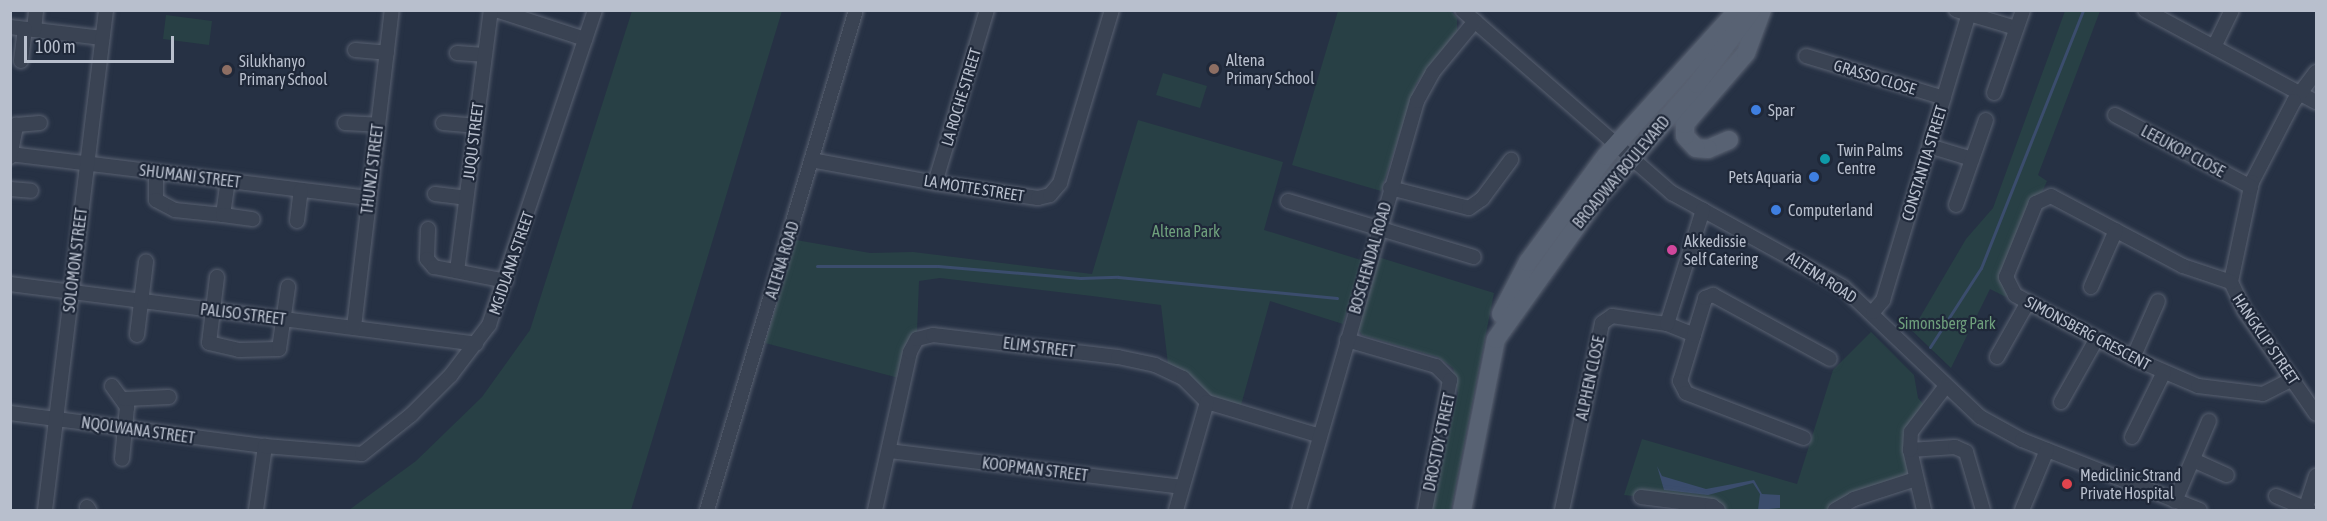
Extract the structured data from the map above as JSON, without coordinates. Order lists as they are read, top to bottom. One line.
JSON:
{"streets":{"main road":["BROADWAY BOULEVARD"],"street":["GRASSO CLOSE","LA ROCHE STREET","JUQU STREET","LEEUKOP CLOSE","CONSTANTIA STREET","THUNZI STREET","SHUMANI STREET","LA MOTTE STREET","BOSCHENDAL ROAD","SOLOMON STREET","ALTENA ROAD","MGIDLANA STREET","PALISO STREET","SIMONSBERG CRESCENT","HANGKLIP STREET","ELIM STREET","ALPHEN CLOSE","NQOLWANA STREET","DROSTDY STREET","KOOPMAN STREET"]},"crossings":[["GRASSO CLOSE","CONSTANTIA STREET"],["LA ROCHE STREET","LA MOTTE STREET"],["LEEUKOP CLOSE","HANGKLIP STREET"],["CONSTANTIA STREET","ALTENA ROAD"],["THUNZI STREET","SHUMANI STREET"],["THUNZI STREET","PALISO STREET"],["BROADWAY BOULEVARD","ALTENA ROAD"],["SHUMANI STREET","SOLOMON STREET"],["LA MOTTE STREET","ALTENA ROAD"],["BOSCHENDAL ROAD","ALTENA ROAD"],["BOSCHENDAL ROAD","ELIM STREET"],["BOSCHENDAL ROAD","DROSTDY STREET"],["SOLOMON STREET","PALISO STREET"],["SOLOMON STREET","NQOLWANA STREET"],["MGIDLANA STREET","PALISO STREET"],["MGIDLANA STREET","NQOLWANA STREET"],["SIMONSBERG CRESCENT","HANGKLIP STREET"],["ELIM STREET","KOOPMAN STREET"]],"parks":["Altena Park","Simonsberg Park"],"places":["Altena Primary School","Silukhanyo Primary School","Spar","Twin Palms Centre","Pets Aquaria","Computerland","Akkedissie Self Catering","Mediclinic Strand Private Hospital"],"scale_bar":"100 m"}
